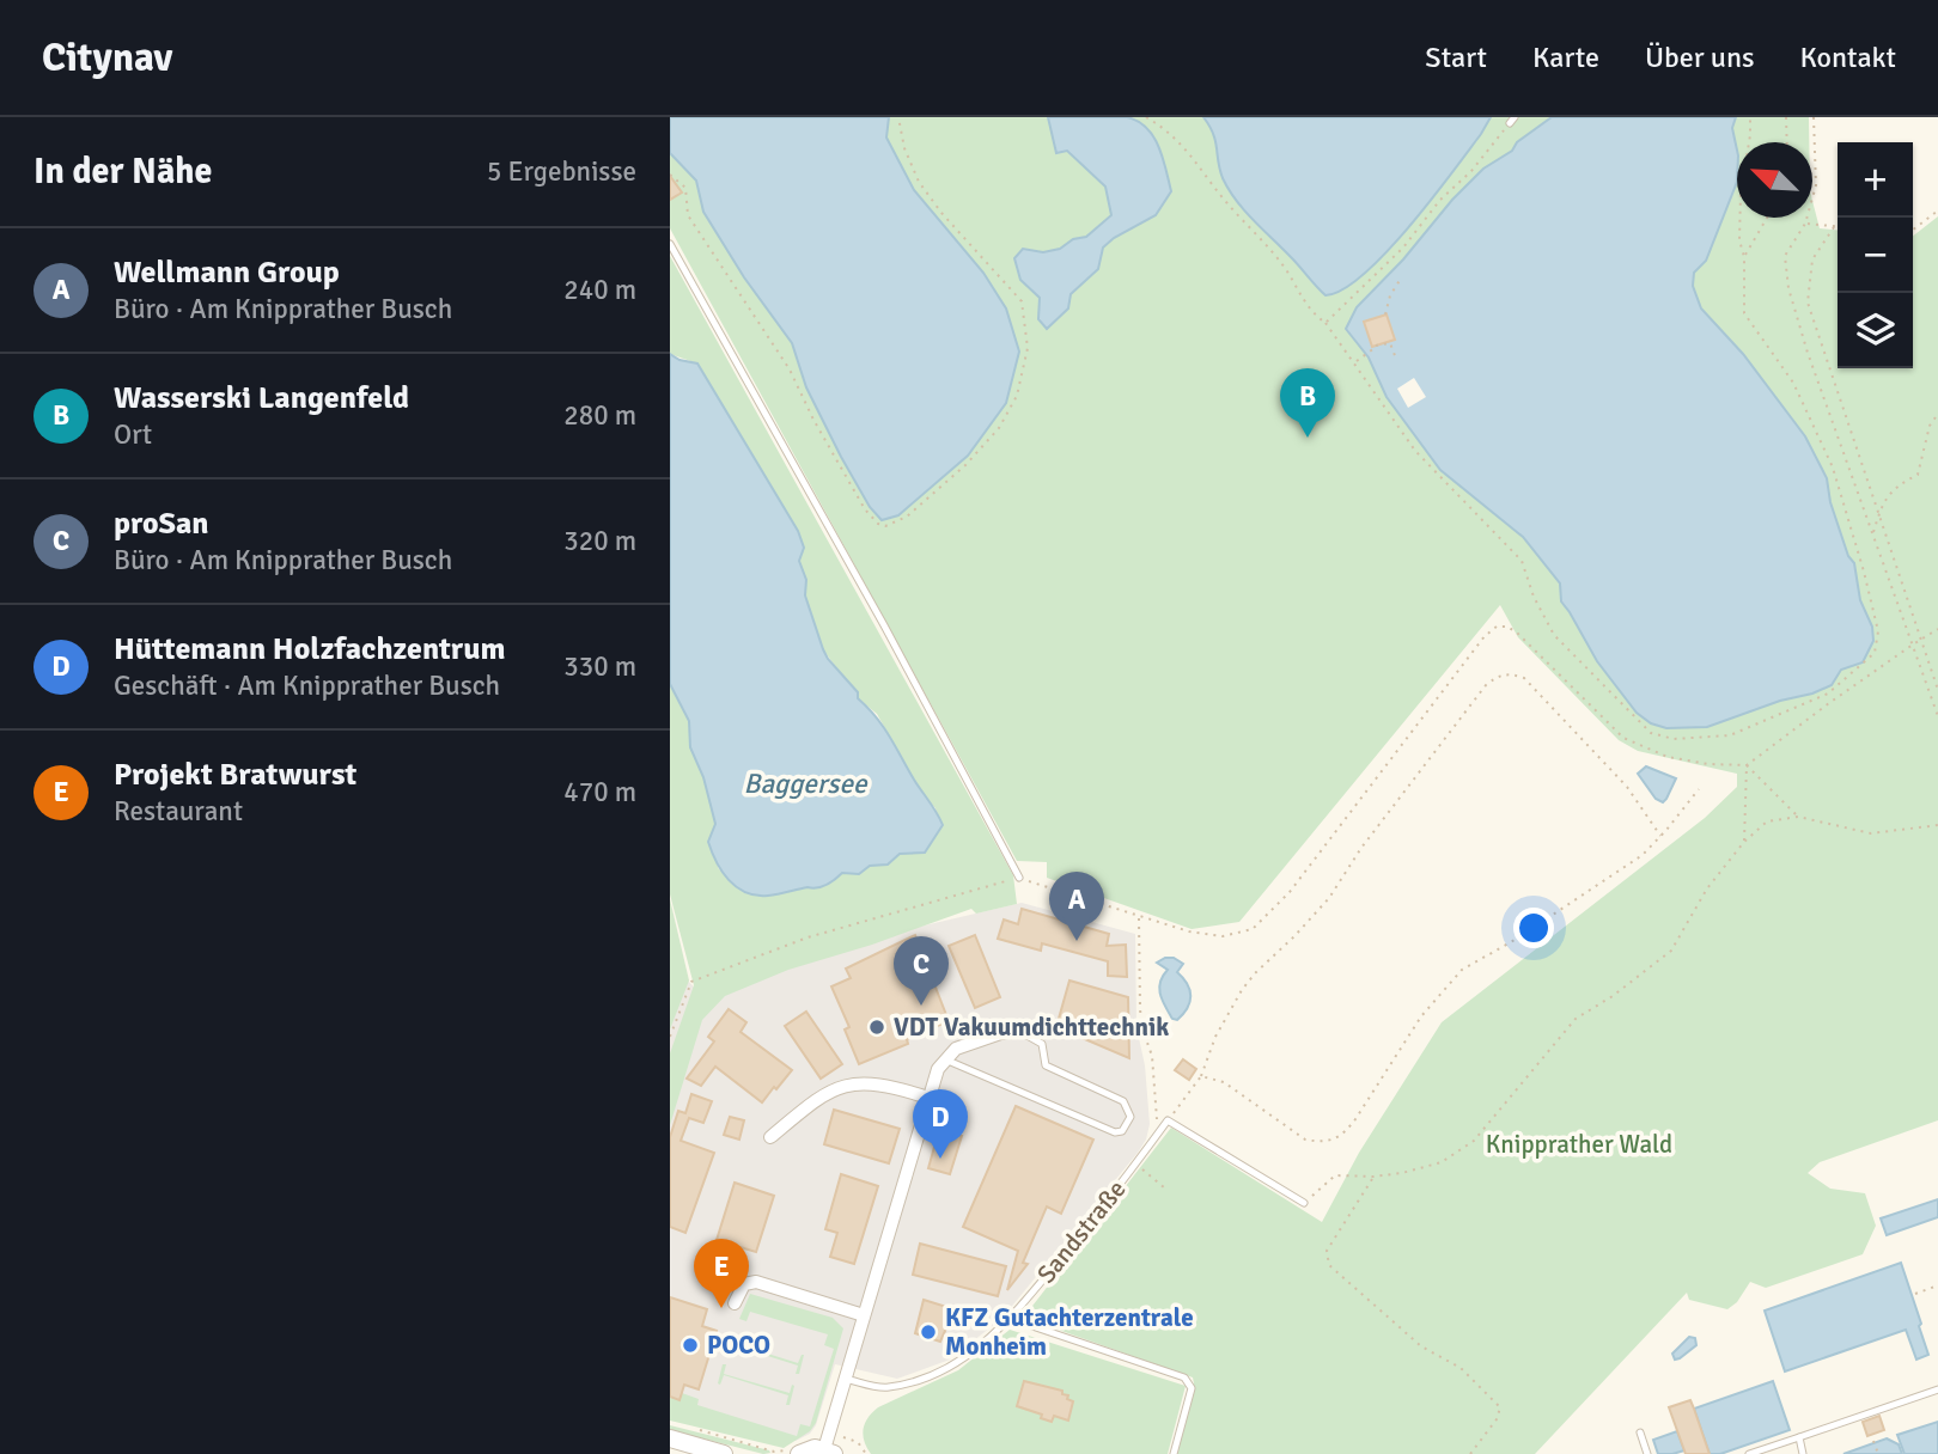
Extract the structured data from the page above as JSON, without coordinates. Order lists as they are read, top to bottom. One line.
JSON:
{"streets":{"lane":["Sandstraße"]},"water":["Baggersee"],"parks":["Knipprather Wald"],"places":["VDT Vakuumdichttechnik","KFZ Gutachterzentrale Monheim","POCO"],"north":"top left","page":{"header":"Citynav","nav":["Start","Karte","Über uns","Kontakt"],"heading":["In der Nähe","5 Ergebnisse"],"map_buttons":["+","−"],"list":[{"mark":"A","name":"Wellmann Group","note":"Büro · Am Knipprather Busch","value":"240 m"},{"mark":"B","name":"Wasserski Langenfeld","note":"Ort","value":"280 m"},{"mark":"C","name":"proSan","note":"Büro · Am Knipprather Busch","value":"320 m"},{"mark":"D","name":"Hüttemann Holzfachzentrum","note":"Geschäft · Am Knipprather Busch","value":"330 m"},{"mark":"E","name":"Projekt Bratwurst","note":"Restaurant","value":"470 m"}],"pins":["B","A","C","D","E"]}}
